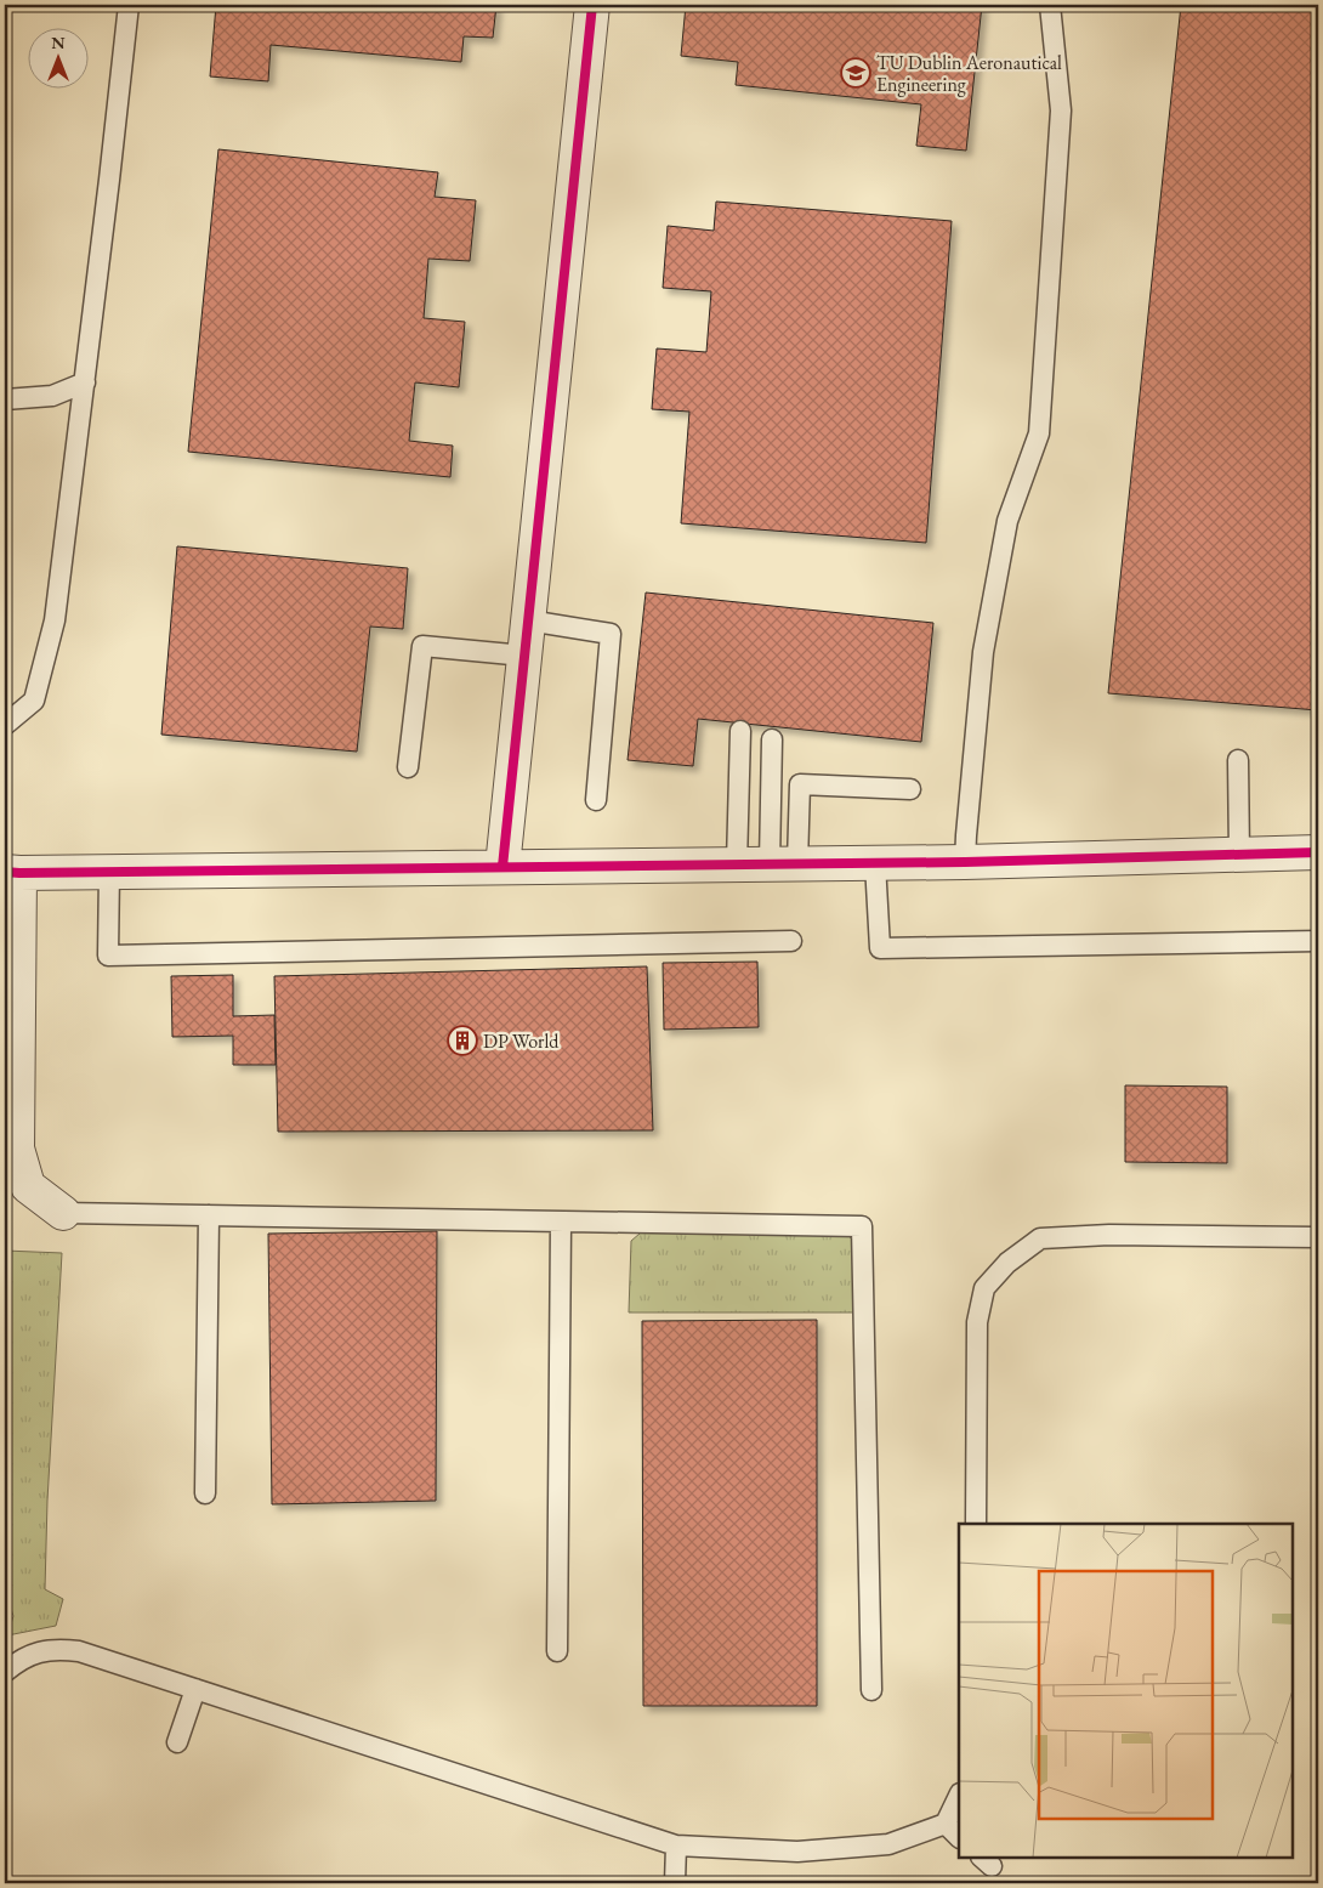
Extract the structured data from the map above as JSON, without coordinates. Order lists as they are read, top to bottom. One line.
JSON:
{"places":{"school or university":["TU Dublin Aeronautical Engineering"],"building":["DP World"]},"north":"top"}
